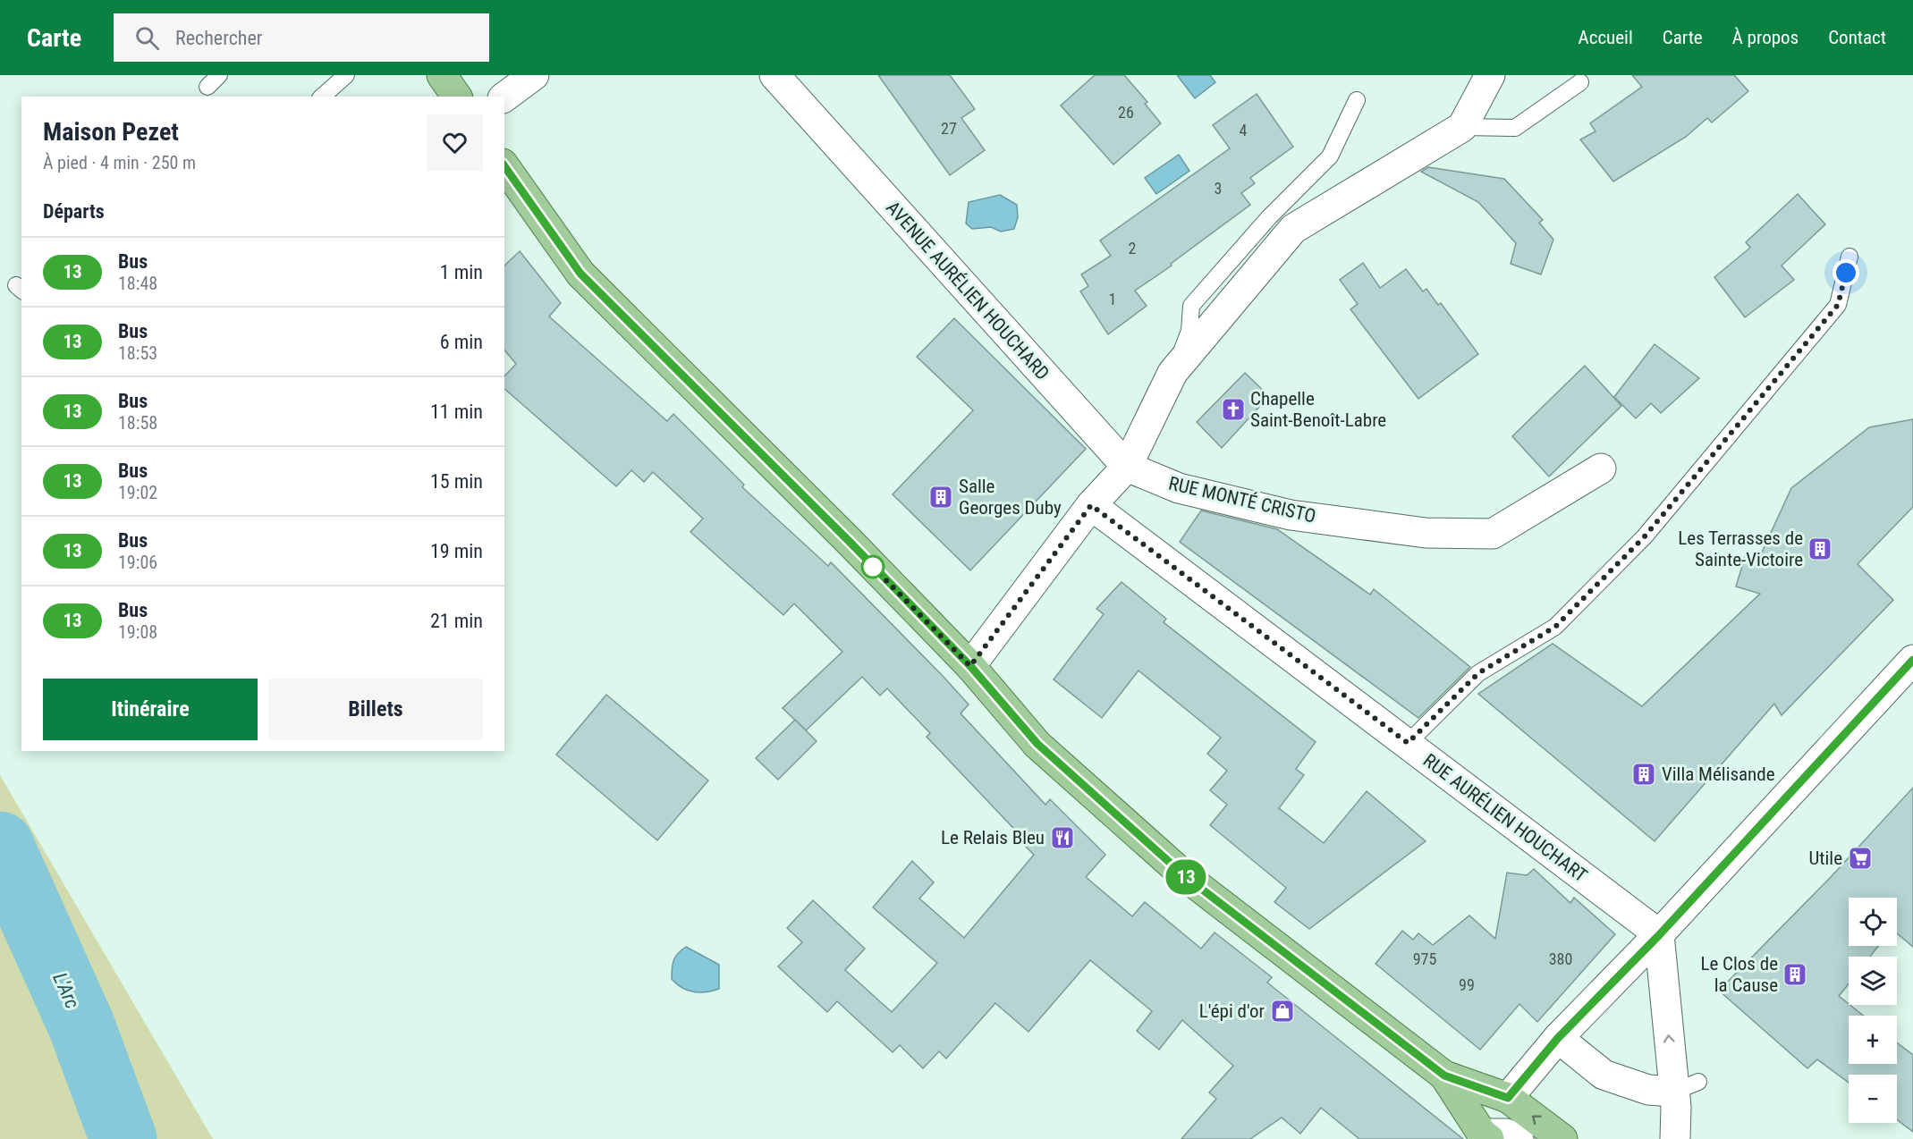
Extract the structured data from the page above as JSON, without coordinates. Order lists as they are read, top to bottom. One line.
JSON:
{"streets":{"street":["AVENUE AURÉLIEN HOUCHARD","RUE MONTÉ CRISTO","RUE AURÉLIEN HOUCHART"]},"crossings":[["AVENUE AURÉLIEN HOUCHARD","RUE MONTÉ CRISTO"]],"water":["L'Arc"],"places":{"church":["Chapelle Saint-Benoît-Labre"],"building":["Salle Georges Duby","Les Terrasses de Sainte-Victoire","Villa Mélisande","Le Clos de la Cause"],"restaurant":["Le Relais Bleu"],"supermarket":["Utile"],"shop":["L'épi d'or"]},"lines":["bus line 13"],"house_numbers":["26","27","4","3","2","1","975","380","99"],"page":{"header":"Carte","search":"Rechercher","nav":["Accueil","Carte","À propos","Contact"],"on_map":"13","heading":[["Maison Pezet","À pied · 4 min · 250 m"],"Départs"],"list":[{"mark":"13","name":"Bus","note":"18:48","value":"1 min"},{"mark":"13","name":"Bus","note":"18:53","value":"6 min"},{"mark":"13","name":"Bus","note":"18:58","value":"11 min"},{"mark":"13","name":"Bus","note":"19:02","value":"15 min"},{"mark":"13","name":"Bus","note":"19:06","value":"19 min"},{"mark":"13","name":"Bus","note":"19:08","value":"21 min"}],"buttons":["Itinéraire","Billets"],"map_buttons":["+","−"]}}
